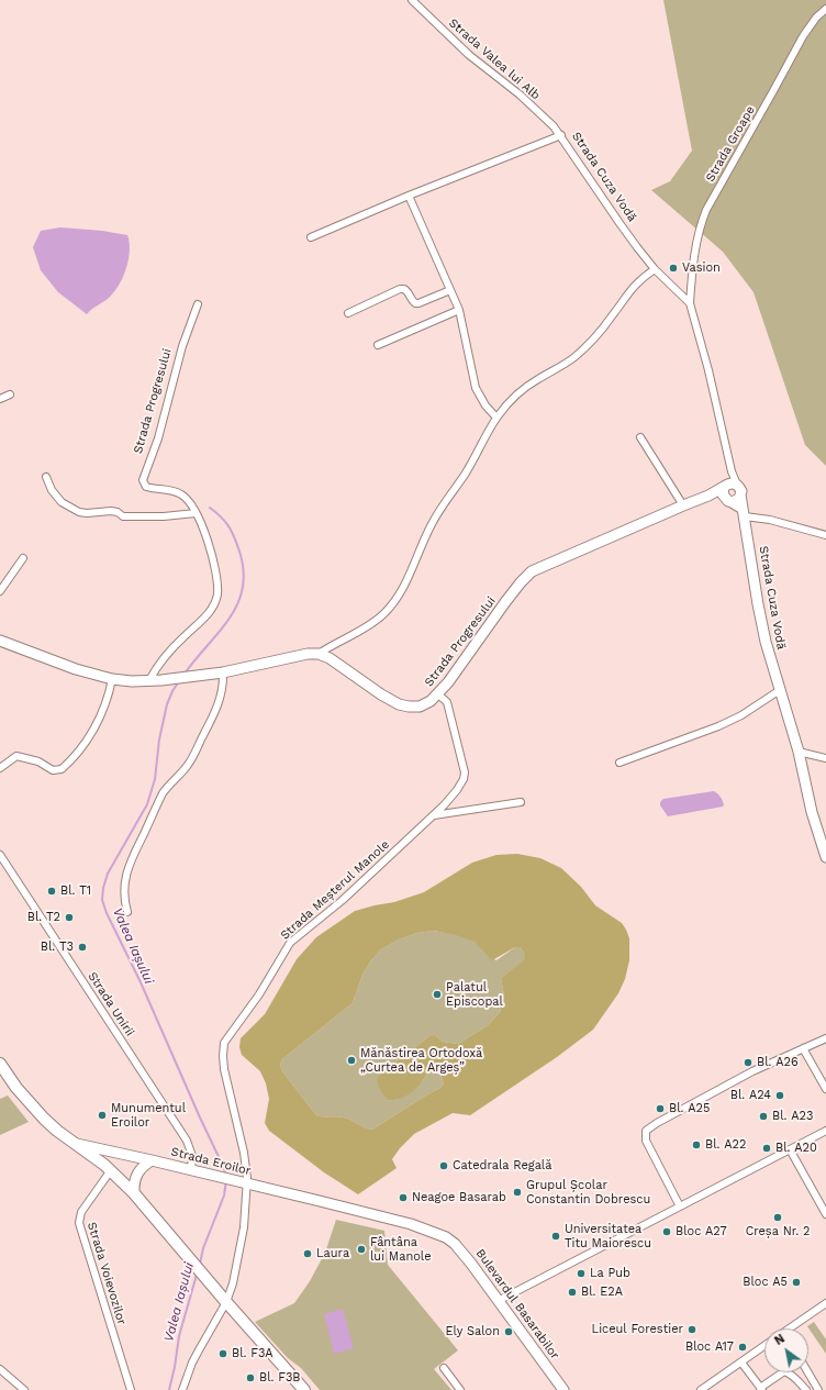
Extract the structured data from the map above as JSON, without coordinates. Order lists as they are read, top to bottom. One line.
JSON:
{"streets":{"main road":["Strada Eroilor"],"street":["Strada Valea lui Alb","Strada Groape","Strada Cuza Vodă","Strada Progresului","Strada Meșterul Manole","Strada Unirii","Strada Voievozilor","Bulevardul Basarabilor"]},"crossings":[["Strada Valea lui Alb","Strada Cuza Vodă"],["Strada Groape","Strada Cuza Vodă"],["Strada Cuza Vodă","Strada Progresului"],["Strada Progresului","Strada Meșterul Manole"],["Strada Meșterul Manole","Strada Eroilor"],["Strada Unirii","Strada Eroilor"],["Strada Eroilor","Bulevardul Basarabilor"]],"water":["Valea Iașului"],"places":["Vasion","Bl. T1","Bl. T2","Bl. T3","Palatul Episcopal","Mănăstirea Ortodoxă „Curtea de Argeș”","Bl. A26","Bl. A24","Bl. A25","Munumentul Eroilor","Bl. A23","Bl. A22","Bl. A20","Catedrala Regală","Grupul Școlar Constantin Dobrescu","Neagoe Basarab","Creșa Nr. 2","Bloc A27","Universitatea Titu Maiorescu","Fântâna lui Manole","Laura","La Pub","Bloc A5","Bl. E2A","Liceul Forestier","Ely Salon","Bloc A17","Bl. F3A","Bl. F3B"],"north":"top left"}
